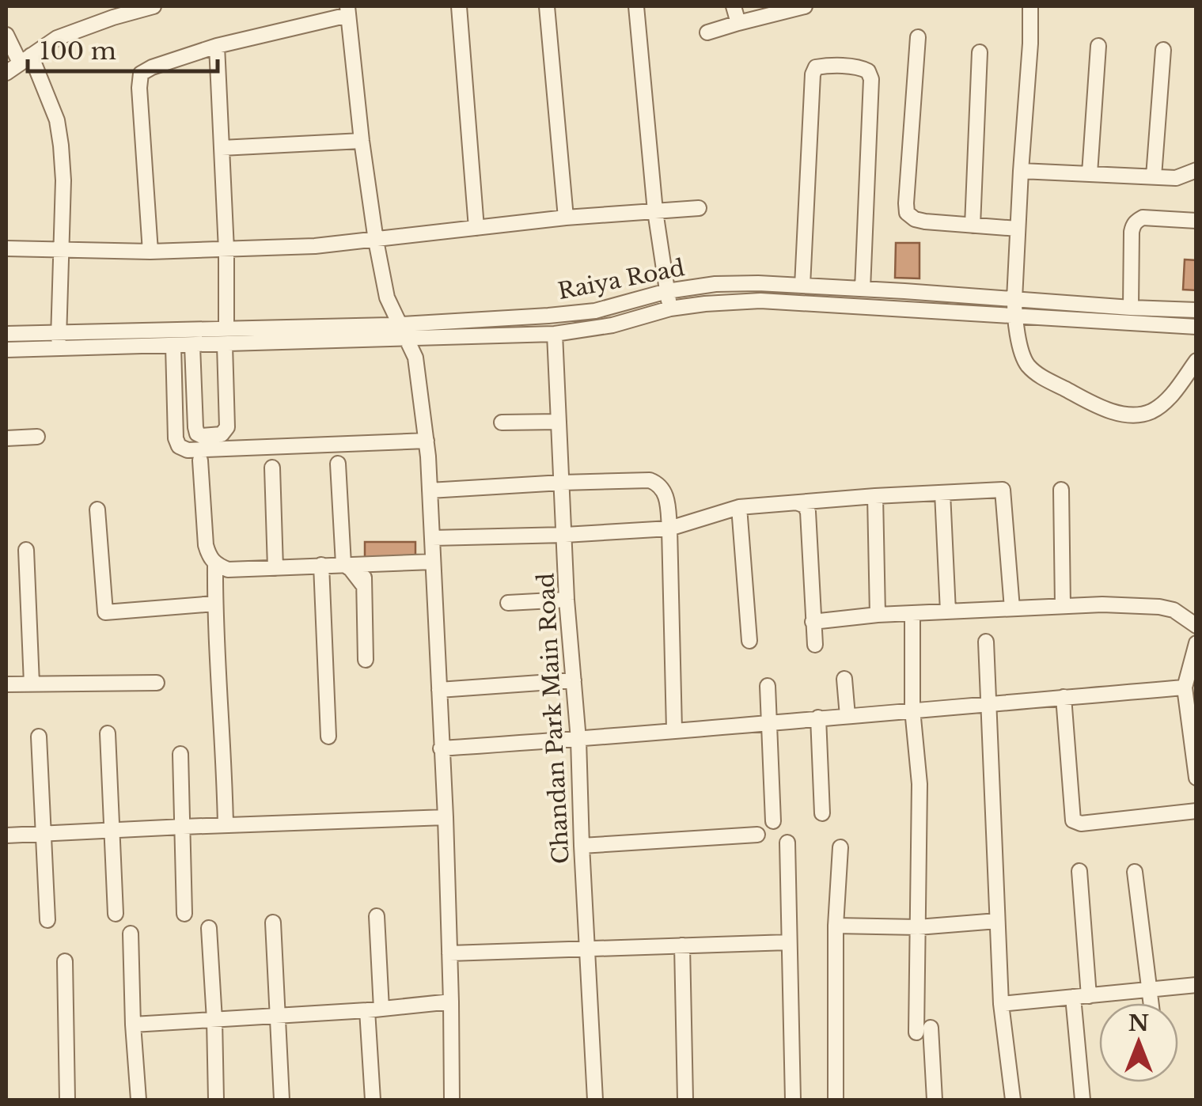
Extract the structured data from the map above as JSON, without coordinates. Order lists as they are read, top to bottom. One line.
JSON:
{"streets":{"street":["Raiya Road","Chandan Park Main Road"]},"crossings":[["Raiya Road","Chandan Park Main Road"]],"scale_bar":"100 m","north":"top"}
